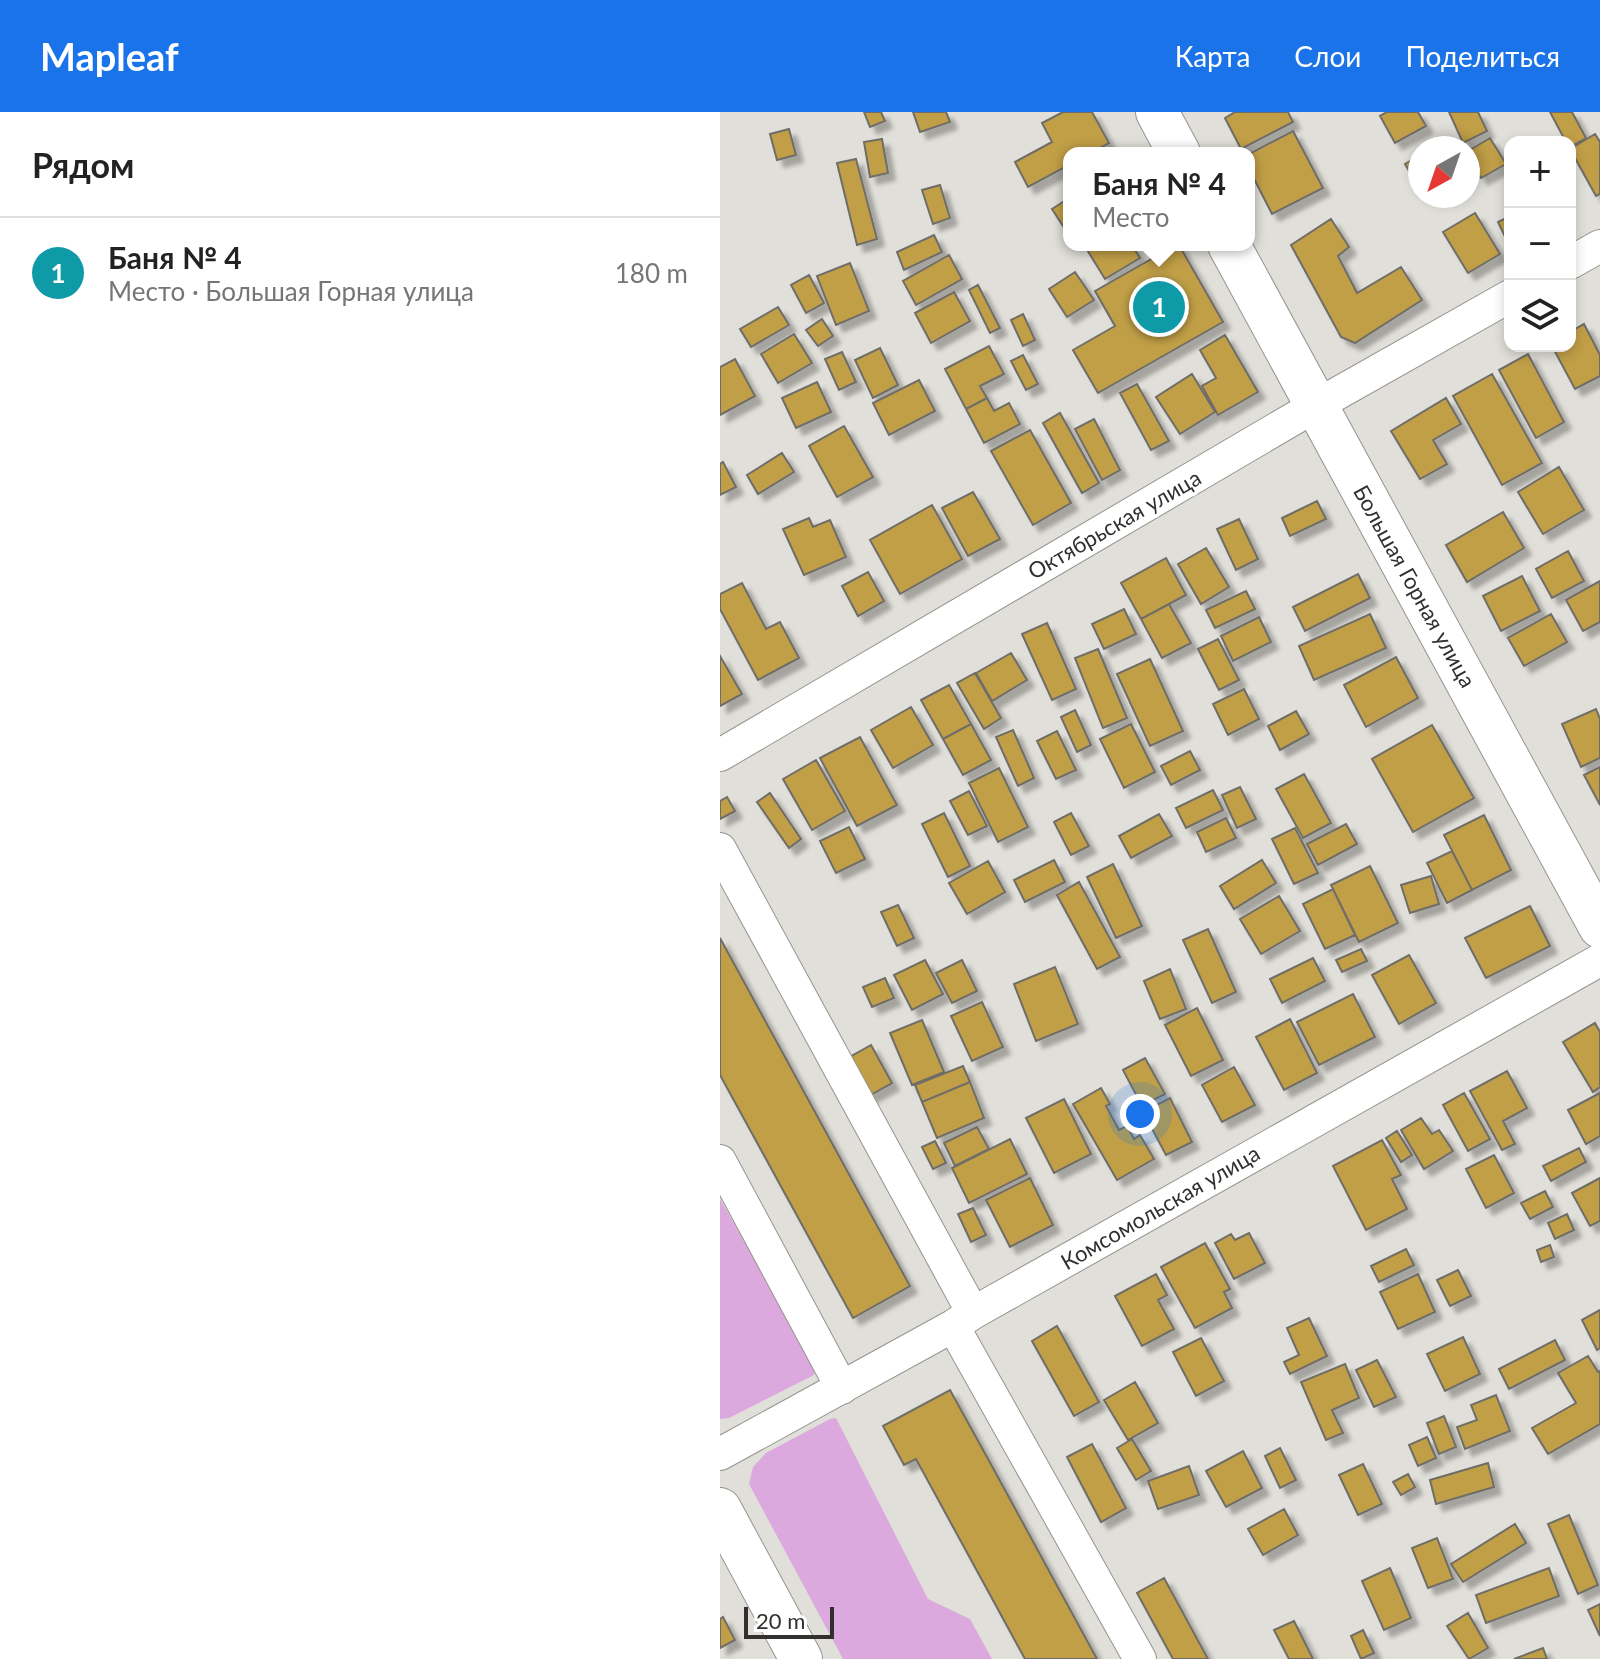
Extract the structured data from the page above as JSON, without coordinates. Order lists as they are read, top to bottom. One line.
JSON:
{"streets":{"main road":["Большая Горная улица"],"street":["Октябрьская улица","Комсомольская улица"]},"crossings":[["Октябрьская улица","Большая Горная улица"]],"scale_bar":"20 m","north":"bottom left","page":{"header":"Mapleaf","nav":["Карта","Слои","Поделиться"],"heading":"Рядом","map_buttons":["+","−"],"popup":["Баня № 4","Место"],"list":[{"mark":"1","name":"Баня № 4","note":"Место · Большая Горная улица","value":"180 m"}],"pins":"1","scale":"20 m"}}
